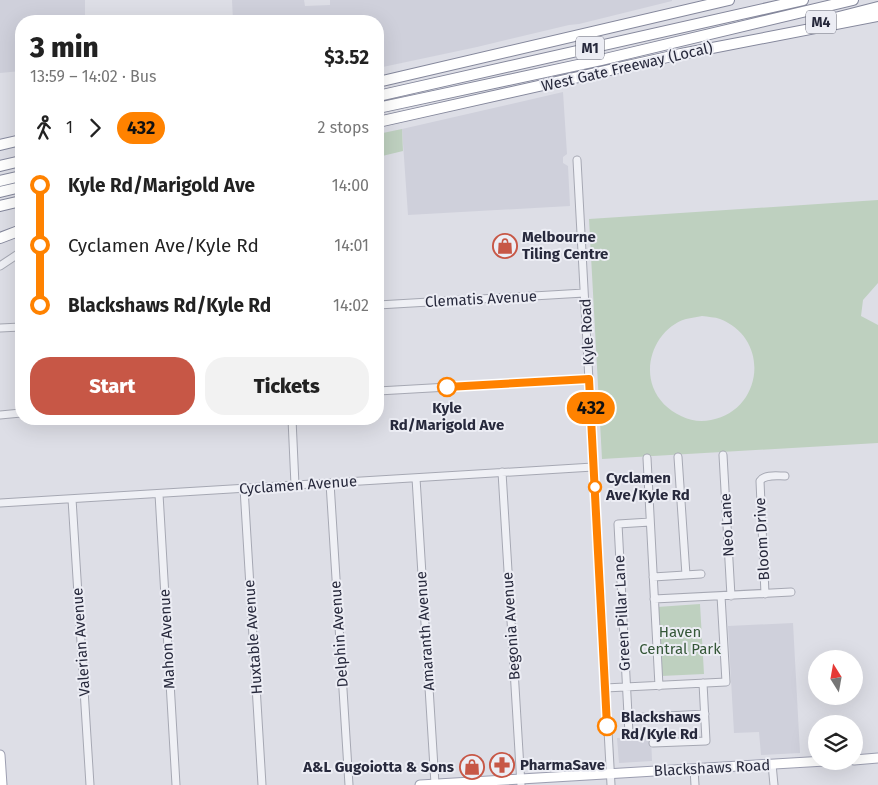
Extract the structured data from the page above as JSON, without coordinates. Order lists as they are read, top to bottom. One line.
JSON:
{"streets":{"highway":["M4","M1","West Gate Freeway (Local)"],"main road":["Blackshaws Road"],"street":["Clematis Avenue","Kyle Road","Cyclamen Avenue","Neo Lane","Bloom Drive","Green Pillar Lane","Begonia Avenue","Amaranth Avenue","Delphin Avenue","Huxtable Avenue","Mahon Avenue","Valerian Avenue"]},"crossings":[["M4","West Gate Freeway (Local)"],["Clematis Avenue","Kyle Road"],["Kyle Road","Cyclamen Avenue"],["Kyle Road","Blackshaws Road"],["Cyclamen Avenue","Begonia Avenue"],["Cyclamen Avenue","Amaranth Avenue"],["Cyclamen Avenue","Delphin Avenue"],["Cyclamen Avenue","Huxtable Avenue"],["Cyclamen Avenue","Mahon Avenue"],["Cyclamen Avenue","Valerian Avenue"],["Begonia Avenue","Blackshaws Road"],["Amaranth Avenue","Blackshaws Road"]],"parks":["Haven Central Park"],"places":{"shop":["Melbourne Tiling Centre","A&L Gugoiotta & Sons"],"other":["Kyle Rd/Marigold Ave","Cyclamen Ave/Kyle Rd","Blackshaws Rd/Kyle Rd"],"pharmacy":["PharmaSave"]},"lines":["bus line 432"],"north":"top","page":{"on_map":"432","heading":["3 min","13:59 – 14:02 · Bus","$3.52"],"legs":["1","432","2 stops"],"list":[{"name":"Kyle Rd/Marigold Ave","value":"14:00"},{"name":"Cyclamen Ave/Kyle Rd","value":"14:01"},{"name":"Blackshaws Rd/Kyle Rd","value":"14:02"}],"buttons":["Start","Tickets"]}}
